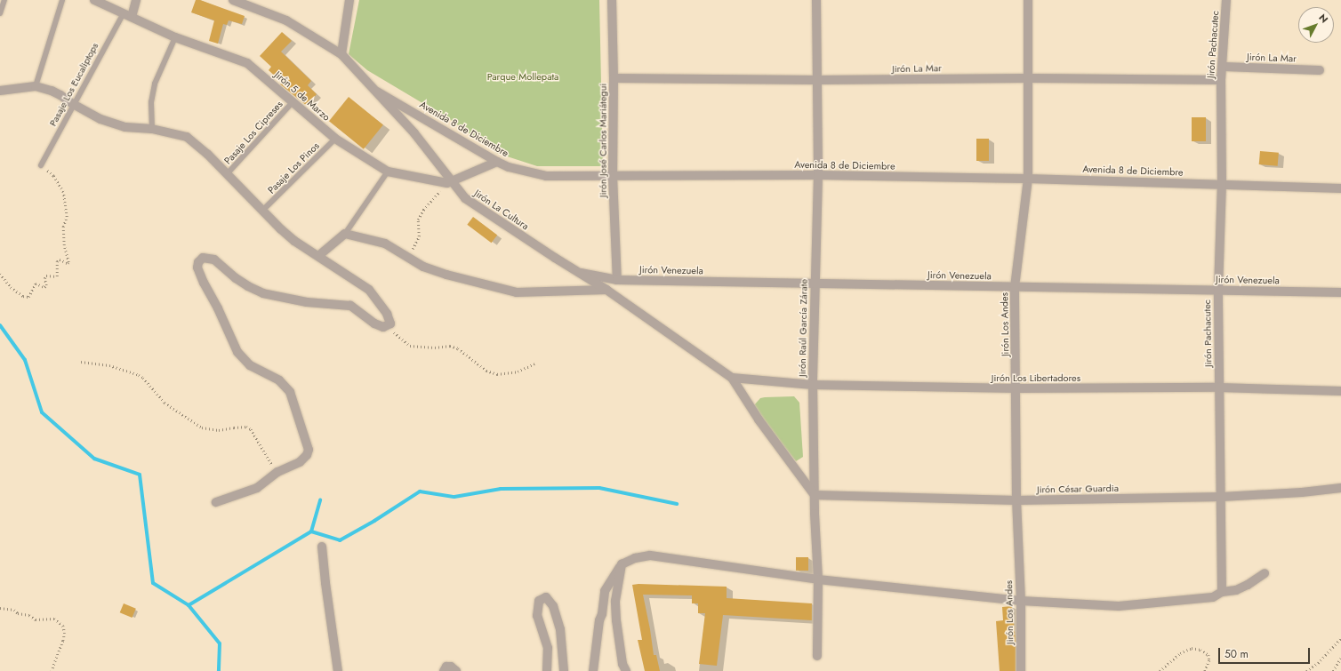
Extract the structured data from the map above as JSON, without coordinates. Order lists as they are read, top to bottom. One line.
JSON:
{"streets":{"street":["Jirón Pachacutec","Jirón La Mar","Jirón 5 de Marzo","Avenida 8 de Diciembre","Jirón José Carlos Mariátegui","Jirón La Cultura","Jirón Venezuela","Jirón Los Andes","Jirón Raúl García Zárate","Jirón Los Libertadores","Jirón César Guardia"],"lane":["Pasaje Los Eucaliptops","Pasaje Los Cipreses","Pasaje Los Pinos"]},"crossings":[["Jirón Pachacutec","Jirón La Mar"],["Jirón Pachacutec","Avenida 8 de Diciembre"],["Jirón Pachacutec","Jirón Venezuela"],["Jirón Pachacutec","Jirón Los Libertadores"],["Jirón Pachacutec","Jirón César Guardia"],["Jirón La Mar","Jirón José Carlos Mariátegui"],["Jirón La Mar","Jirón Los Andes"],["Jirón La Mar","Jirón Raúl García Zárate"],["Pasaje Los Eucaliptops","Jirón 5 de Marzo"],["Jirón 5 de Marzo","Pasaje Los Cipreses"],["Jirón 5 de Marzo","Pasaje Los Pinos"],["Jirón 5 de Marzo","Jirón La Cultura"],["Avenida 8 de Diciembre","Jirón José Carlos Mariátegui"],["Avenida 8 de Diciembre","Jirón La Cultura"],["Avenida 8 de Diciembre","Jirón Los Andes"],["Avenida 8 de Diciembre","Jirón Raúl García Zárate"],["Jirón José Carlos Mariátegui","Jirón Venezuela"],["Jirón La Cultura","Jirón Venezuela"],["Jirón La Cultura","Jirón Los Libertadores"],["Jirón Venezuela","Jirón Los Andes"],["Jirón Venezuela","Jirón Raúl García Zárate"],["Jirón Los Andes","Jirón Los Libertadores"],["Jirón Los Andes","Jirón César Guardia"],["Jirón Raúl García Zárate","Jirón Los Libertadores"],["Jirón Raúl García Zárate","Jirón César Guardia"]],"parks":["Parque Mollepata"],"scale_bar":"50 m","north":"top right"}
